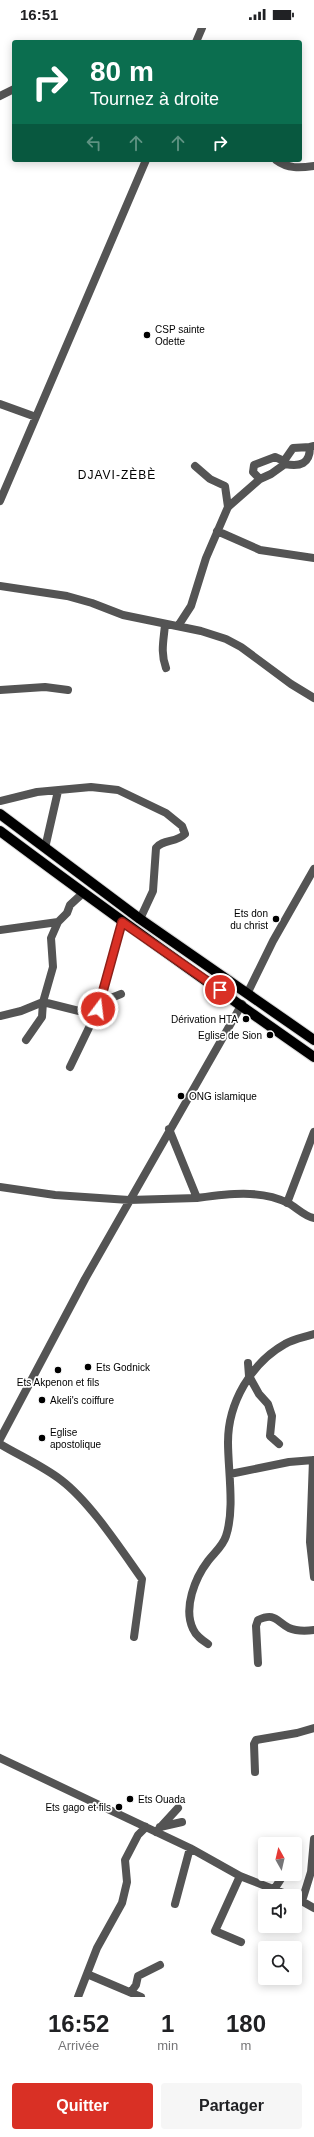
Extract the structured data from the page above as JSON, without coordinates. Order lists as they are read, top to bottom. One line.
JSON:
{"districts":["DJAVI-ZÈBÈ"],"places":["CSP sainte Odette","Ets don du christ","Dérivation HTA","Eglise de Sion","ONG islamique","Ets Godnick","Ets Akpenon et fils","Akeli's coiffure","Eglise apostolique","Ets Ouada","Ets gago et fils"],"north":"top","page":{"status":"16:51","turn":["80 m","Tournez à droite"],"eta":["16:52","Arrivée","1","min","180","m"],"buttons":["Quitter","Partager"]}}
